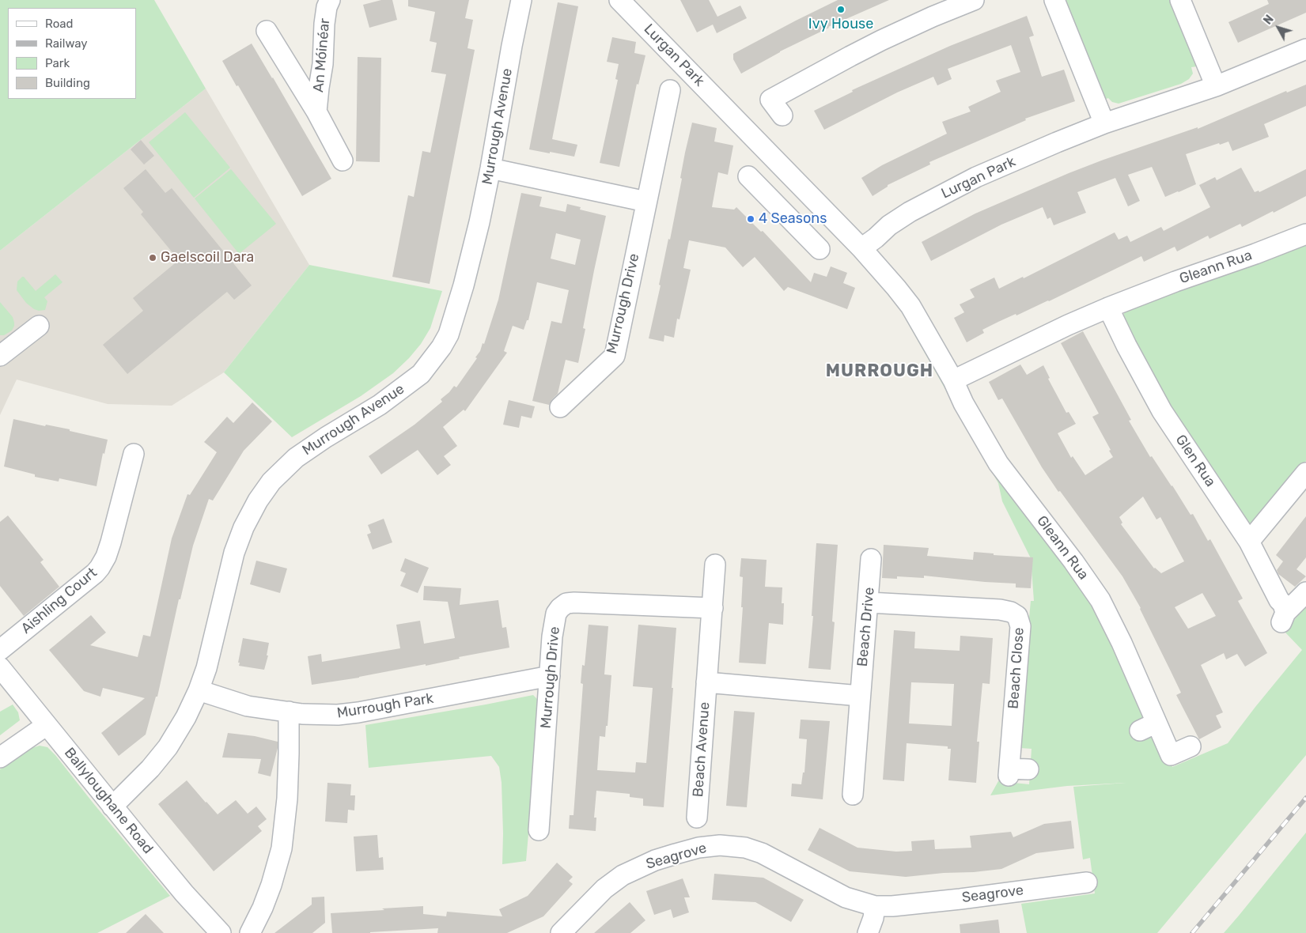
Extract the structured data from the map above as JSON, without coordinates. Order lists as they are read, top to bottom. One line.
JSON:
{"streets":{"street":["An Móinéar","Lurgan Park","Murrough Avenue","Gleann Rua","Murrough Drive","Glen Rua","Aishling Court","Beach Drive","Beach Close","Murrough Park","Beach Avenue","Ballyloughane Road","Seagrove"]},"crossings":[["Lurgan Park","Gleann Rua"],["Murrough Avenue","Murrough Park"],["Murrough Avenue","Ballyloughane Road"],["Gleann Rua","Glen Rua"],["Murrough Drive","Murrough Park"],["Murrough Drive","Beach Avenue"],["Beach Drive","Beach Close"],["Beach Drive","Beach Avenue"]],"districts":["MURROUGH"],"places":["Ivy House","4 Seasons","Gaelscoil Dara"],"legend":["Road","Railway","Park","Building"],"north":"top left"}
